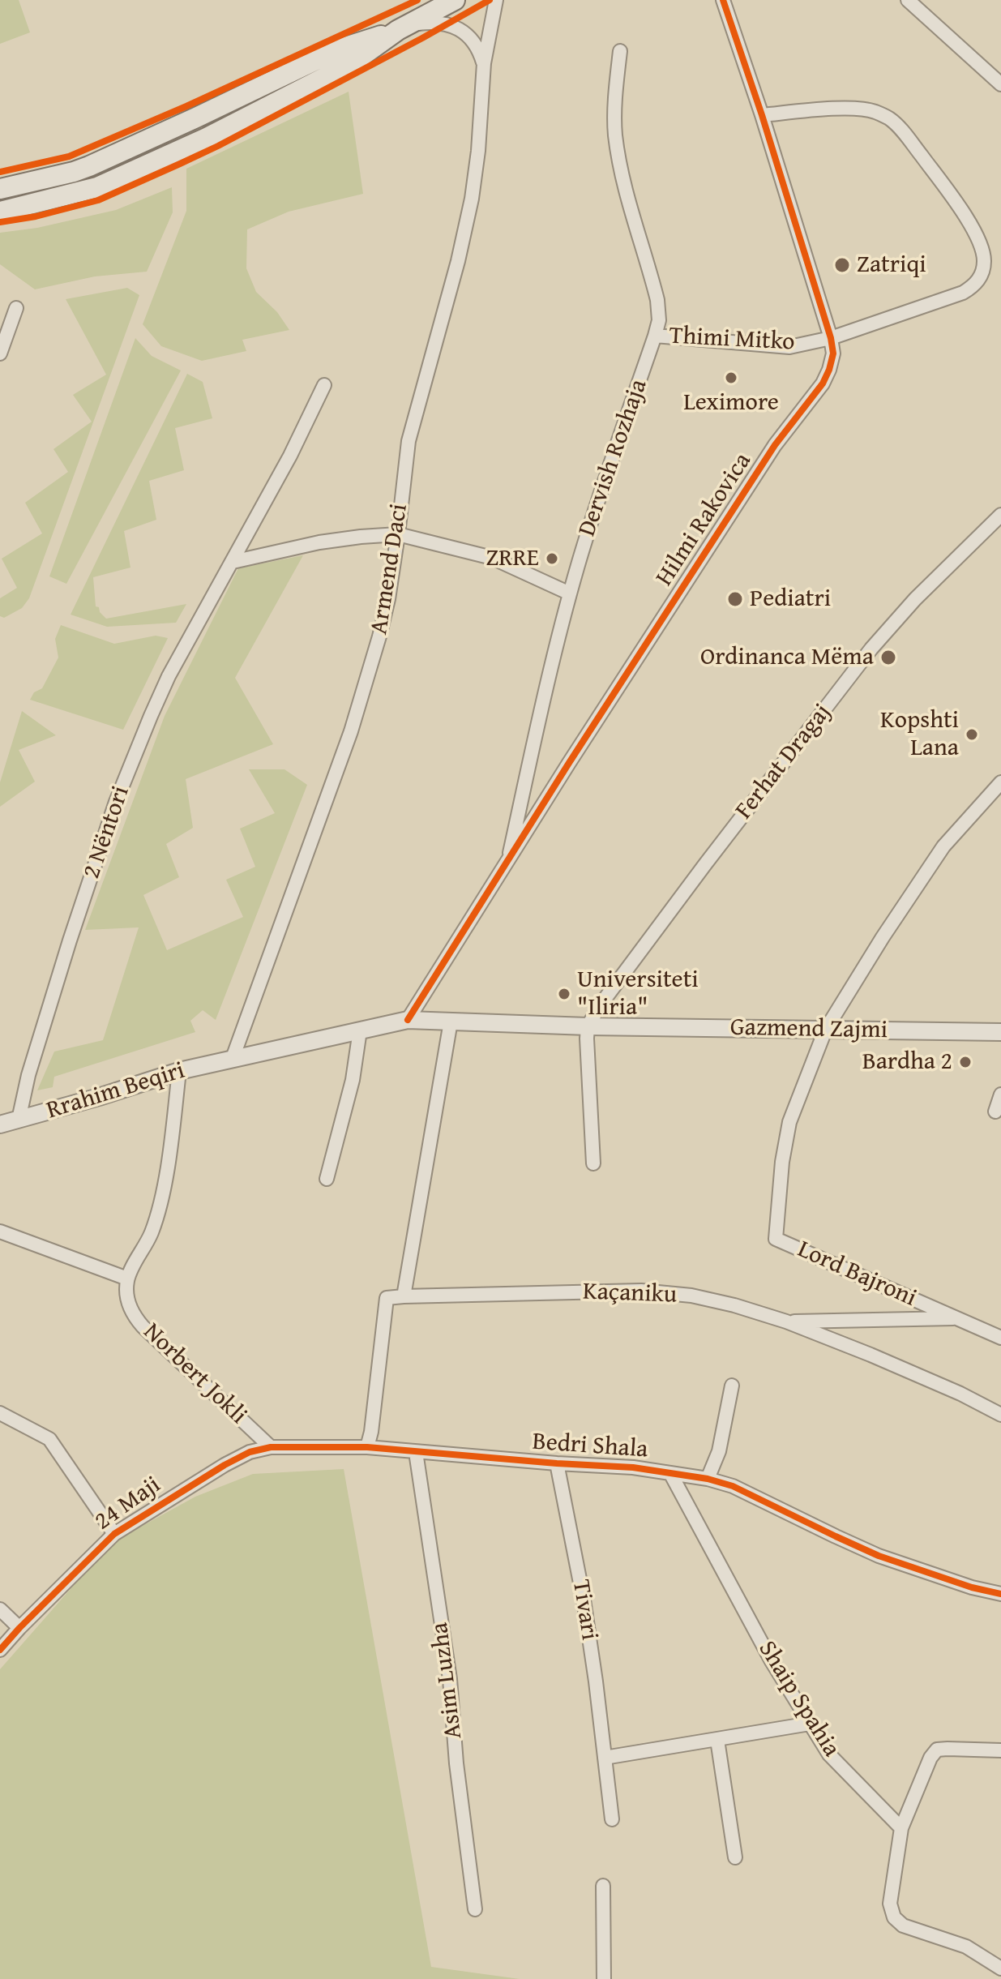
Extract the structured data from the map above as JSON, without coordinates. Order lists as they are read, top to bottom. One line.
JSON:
{"streets":{"street":["Thimi Mitko","Dervish Rozhaja","Hilmi Rakovica","Armend Daci","Ferhat Dragaj","2 Nëntori","Gazmend Zajmi","Rrahim Beqiri","Lord Bajroni","Kaçaniku","Norbert Jokli","Bedri Shala","24 Maji","Tivari","Asim Luzha","Shaip Spahia"]},"crossings":[["Thimi Mitko","Dervish Rozhaja"],["Thimi Mitko","Hilmi Rakovica"],["Dervish Rozhaja","Hilmi Rakovica"],["Hilmi Rakovica","Gazmend Zajmi"],["Armend Daci","Gazmend Zajmi"],["Armend Daci","Rrahim Beqiri"],["Ferhat Dragaj","Gazmend Zajmi"],["2 Nëntori","Rrahim Beqiri"],["Gazmend Zajmi","Rrahim Beqiri"],["Gazmend Zajmi","Lord Bajroni"],["Lord Bajroni","Kaçaniku"],["Norbert Jokli","Bedri Shala"],["Norbert Jokli","24 Maji"],["Bedri Shala","24 Maji"],["Bedri Shala","Tivari"],["Bedri Shala","Asim Luzha"],["Bedri Shala","Shaip Spahia"]],"places":["Zatriqi","Leximore","ZRRE","Pediatri","Ordinanca Mëma","Kopshti Lana","Universiteti \"Iliria\"","Bardha 2"]}
